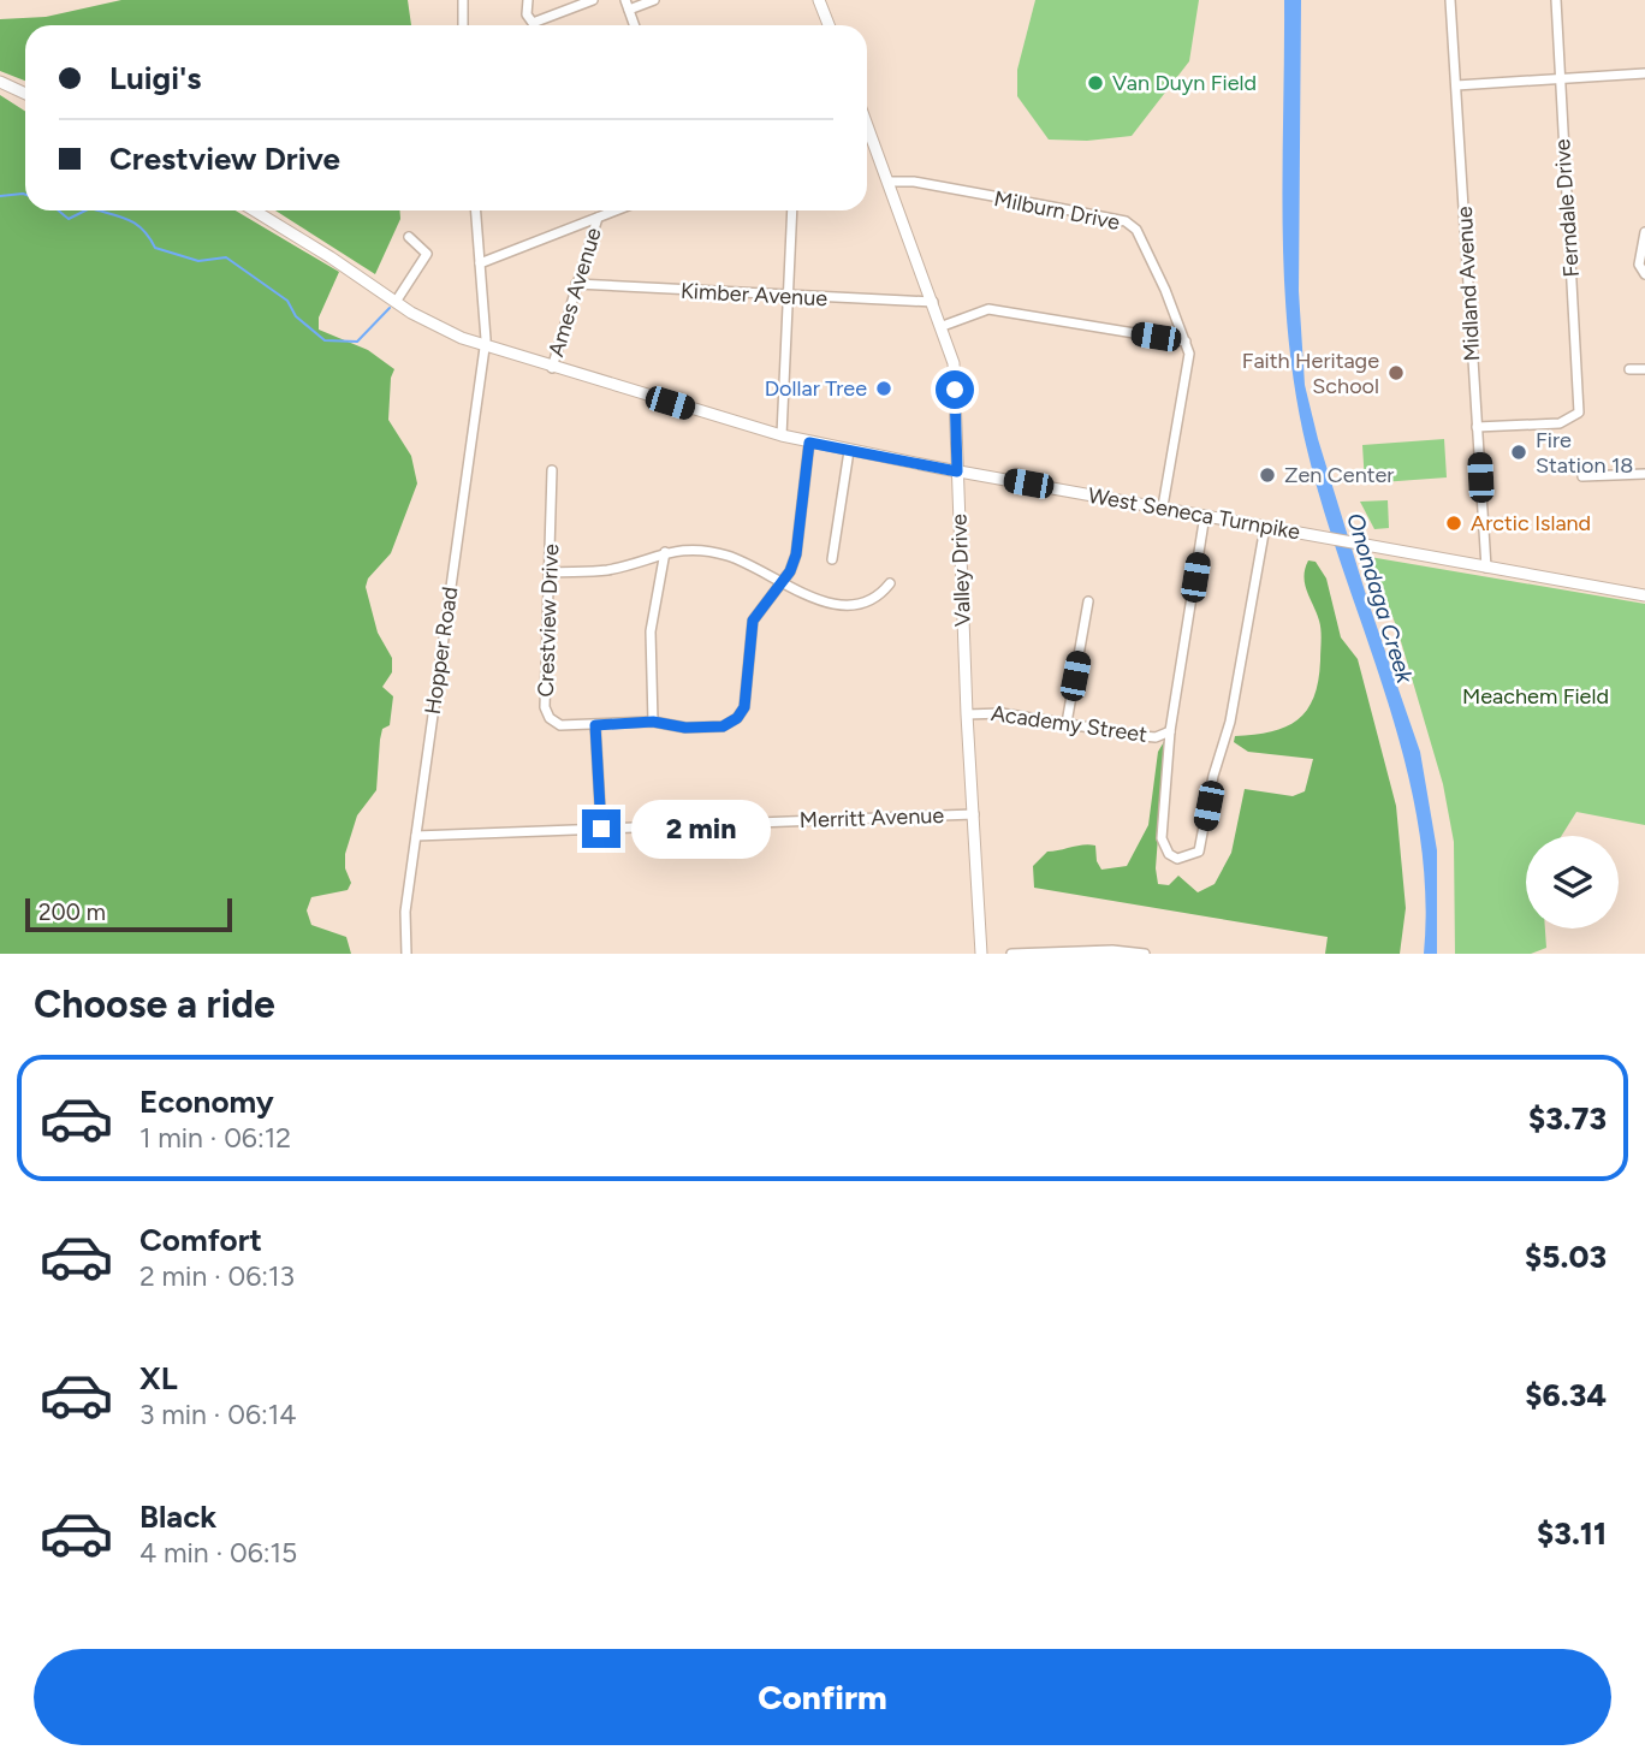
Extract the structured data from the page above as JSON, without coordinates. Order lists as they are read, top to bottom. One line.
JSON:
{"streets":{"main road":["West Seneca Turnpike","Valley Drive"],"street":["Ferndale Drive","Milburn Drive","Midland Avenue","Ames Avenue","Kimber Avenue","Crestview Drive","Hopper Road","Academy Street","Merritt Avenue"]},"crossings":[["Ferndale Drive","Midland Avenue"],["Milburn Drive","West Seneca Turnpike"],["Milburn Drive","Valley Drive"],["Midland Avenue","West Seneca Turnpike"],["Ames Avenue","Kimber Avenue"],["Ames Avenue","West Seneca Turnpike"],["Kimber Avenue","Valley Drive"],["West Seneca Turnpike","Valley Drive"],["West Seneca Turnpike","Hopper Road"],["Valley Drive","Academy Street"],["Valley Drive","Merritt Avenue"],["Hopper Road","Merritt Avenue"]],"water":["Onondaga Creek"],"parks":["Meachem Field"],"places":["Van Duyn Field","Faith Heritage School","Dollar Tree","Fire Station 18","Zen Center","Arctic Island"],"scale_bar":"200 m","page":{"banner":["Luigi's","Crestview Drive"],"bubble":"2 min","scale":"200 m","heading":"Choose a ride","list":[{"name":"Economy","note":"1 min · 06:12","value":"$3.73"},{"name":"Comfort","note":"2 min · 06:13","value":"$5.03"},{"name":"XL","note":"3 min · 06:14","value":"$6.34"},{"name":"Black","note":"4 min · 06:15","value":"$3.11"}],"buttons":"Confirm"}}
